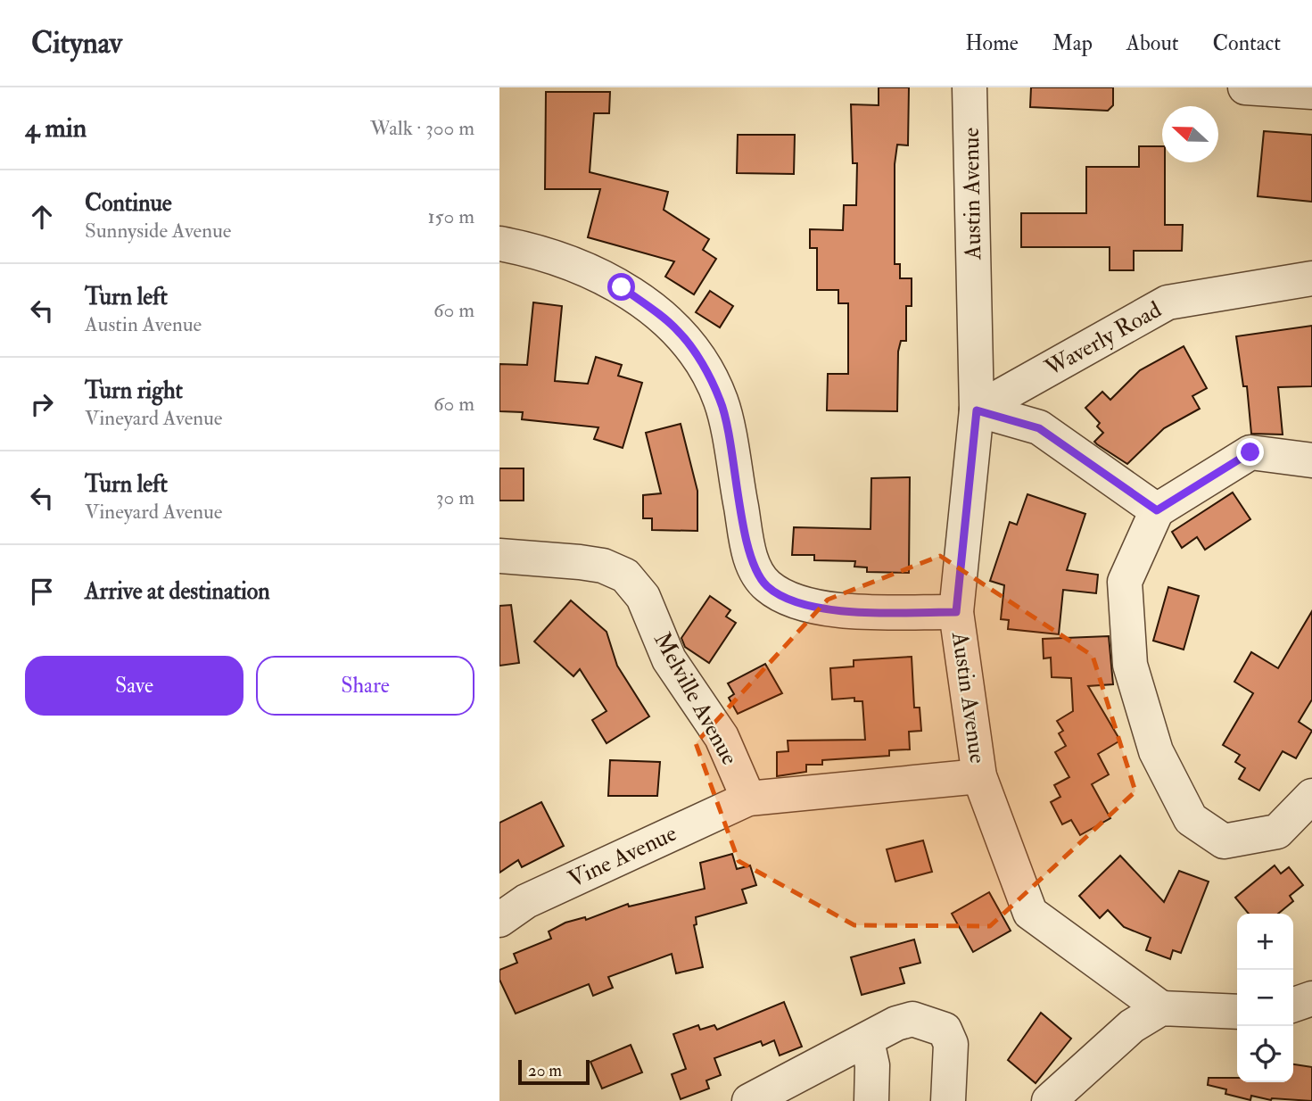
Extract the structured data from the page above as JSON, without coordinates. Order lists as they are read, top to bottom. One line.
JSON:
{"streets":{"street":["Austin Avenue","Waverly Road","Melville Avenue","Vine Avenue"]},"crossings":[["Austin Avenue","Waverly Road"],["Melville Avenue","Vine Avenue"]],"scale_bar":"20 m","north":"left","page":{"header":"Citynav","nav":["Home","Map","About","Contact"],"heading":["4 min","Walk · 300 m"],"list":[["Continue","Sunnyside Avenue","150 m"],["Turn left","Austin Avenue","60 m"],["Turn right","Vineyard Avenue","60 m"],["Turn left","Vineyard Avenue","30 m"],"Arrive at destination"],"buttons":["Save","Share"],"map_buttons":["+","−"],"scale":"20 m"}}
